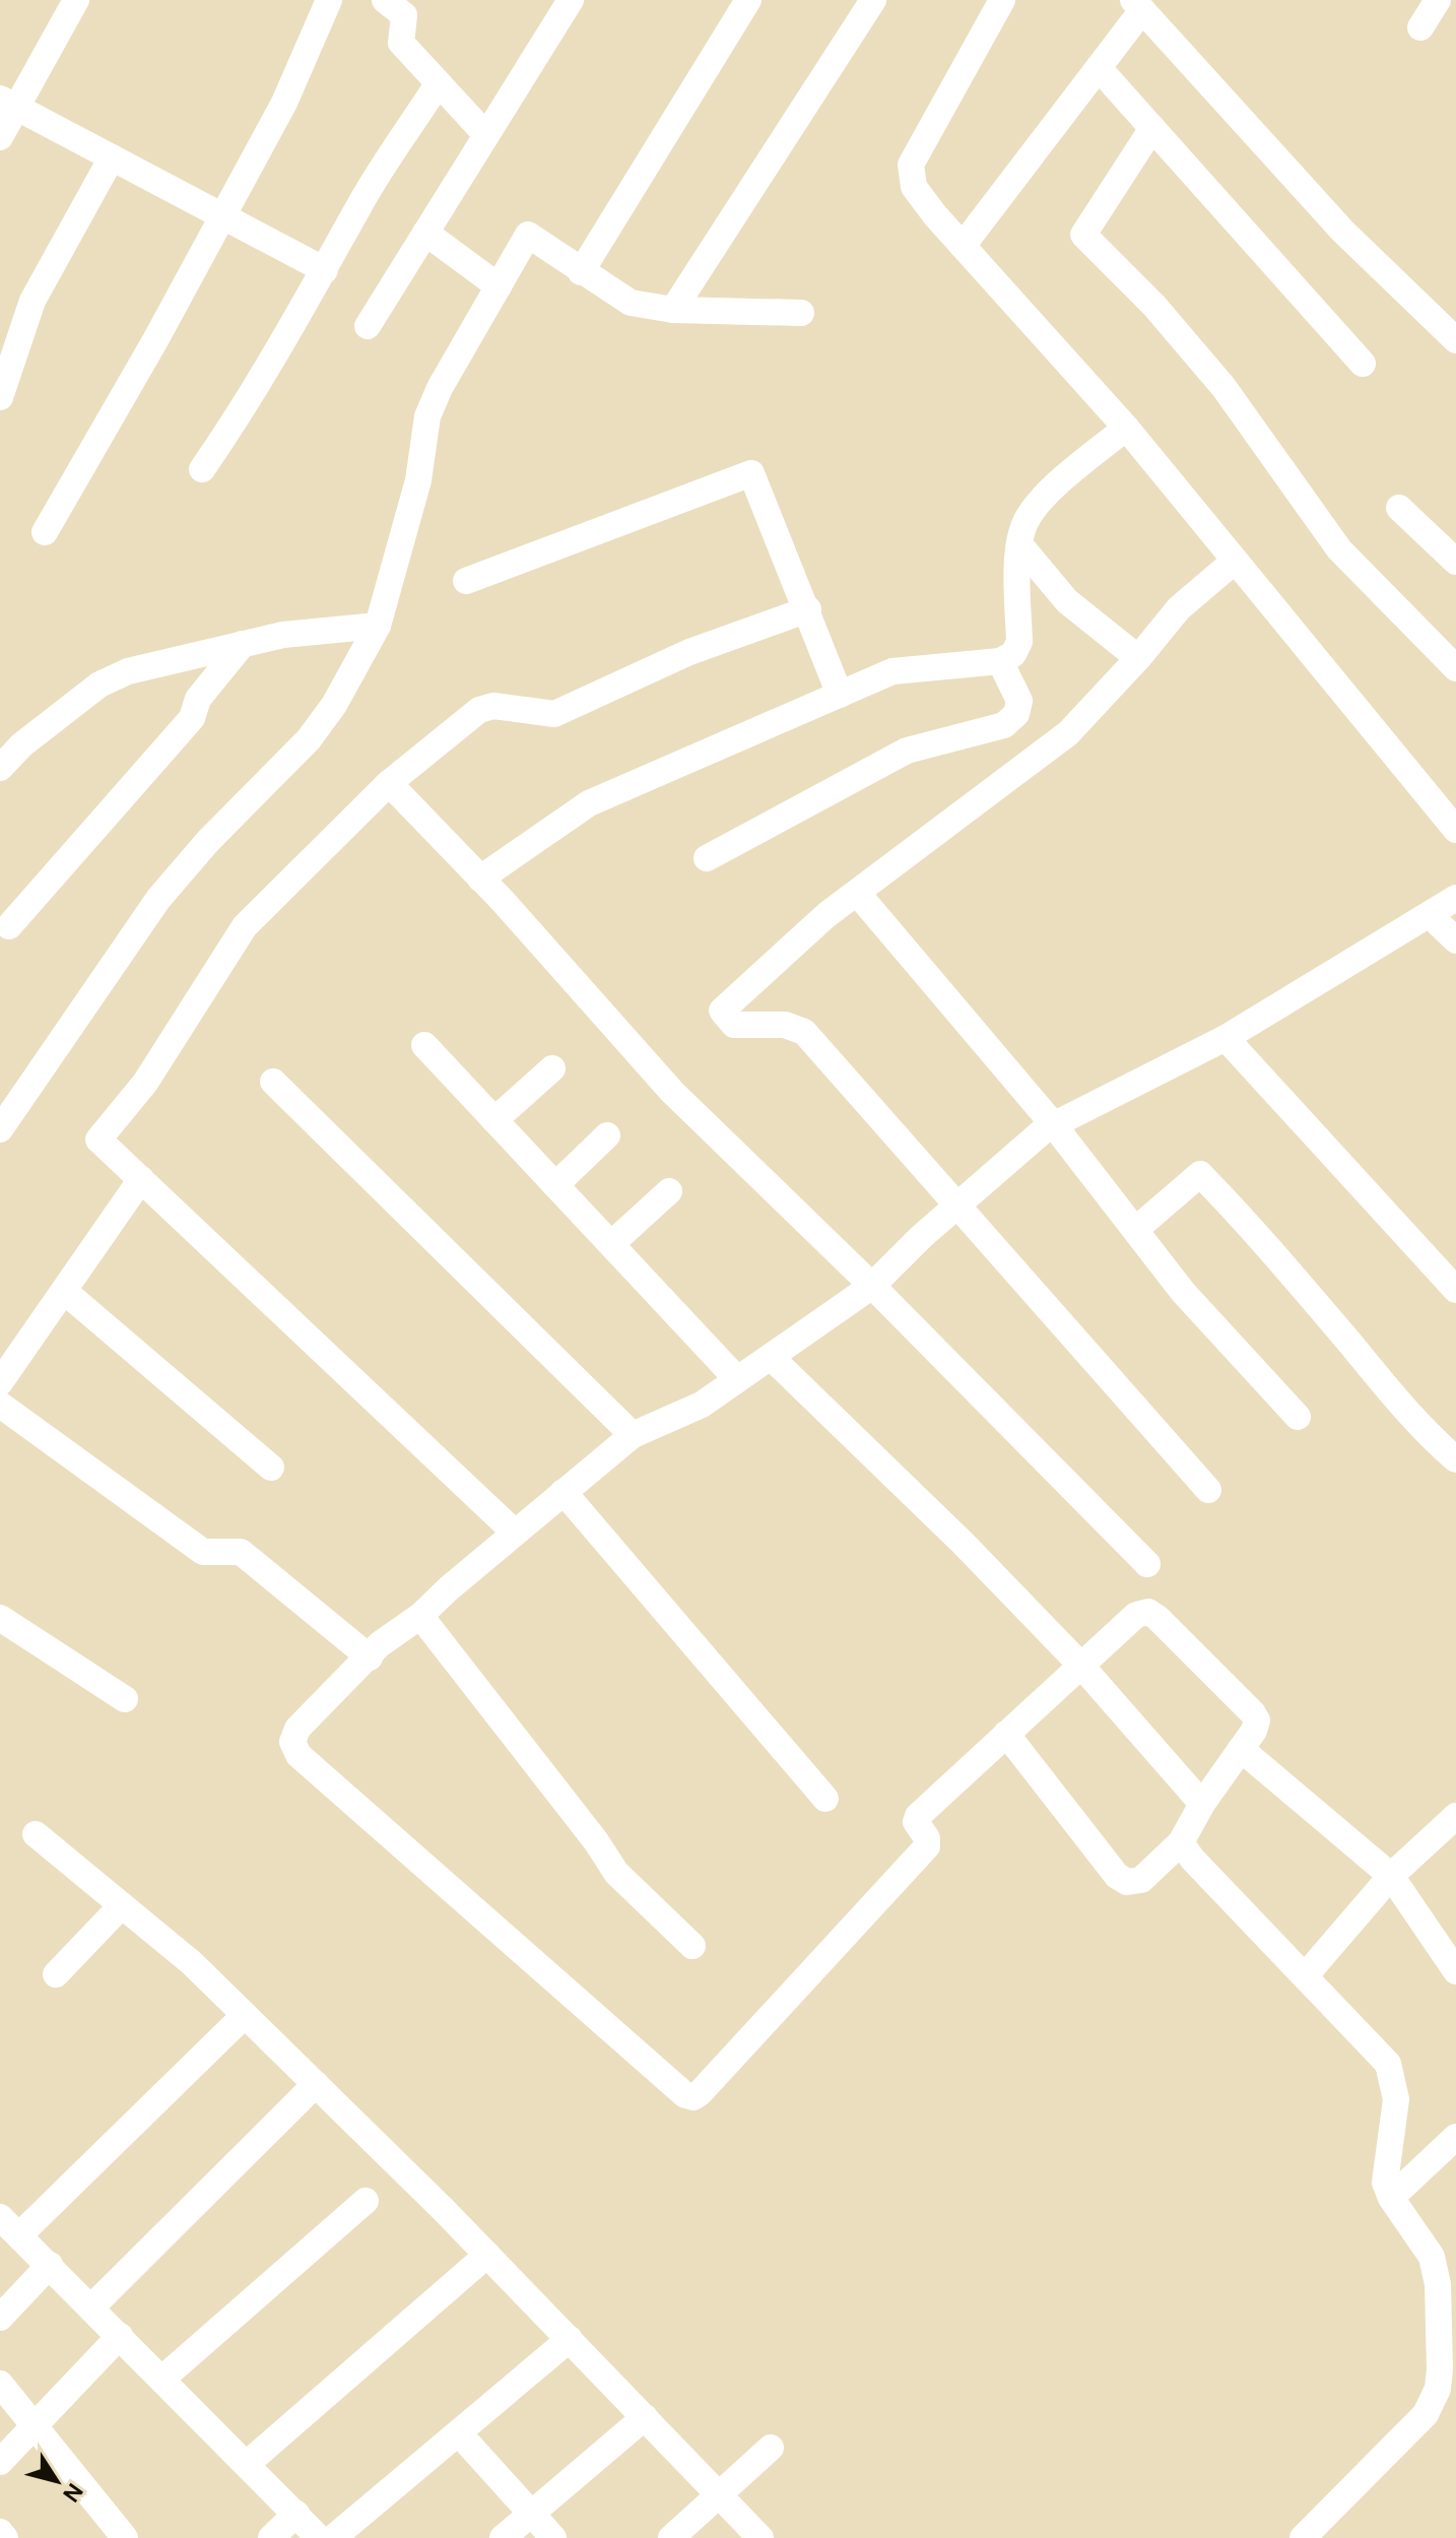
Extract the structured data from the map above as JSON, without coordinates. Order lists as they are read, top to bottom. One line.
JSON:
{"north":"bottom right"}
